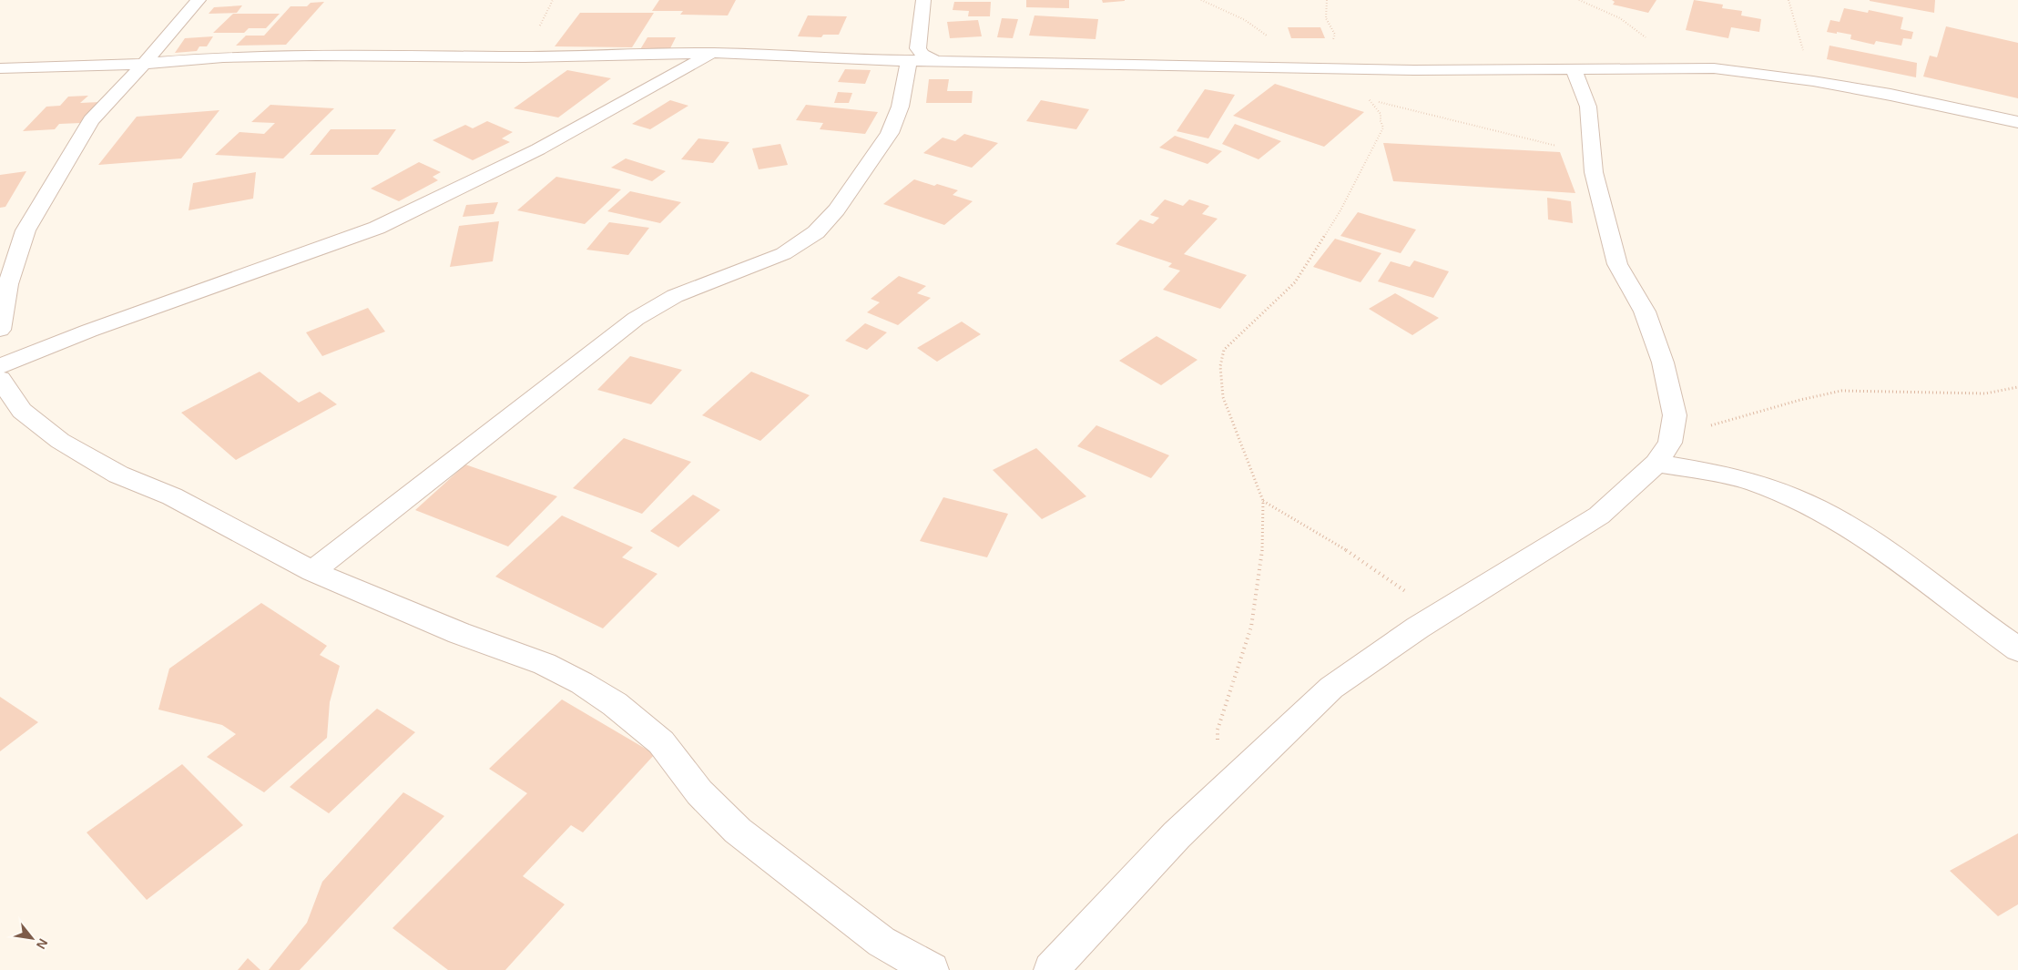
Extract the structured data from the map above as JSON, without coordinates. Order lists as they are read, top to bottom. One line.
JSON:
{"north":"bottom right"}
